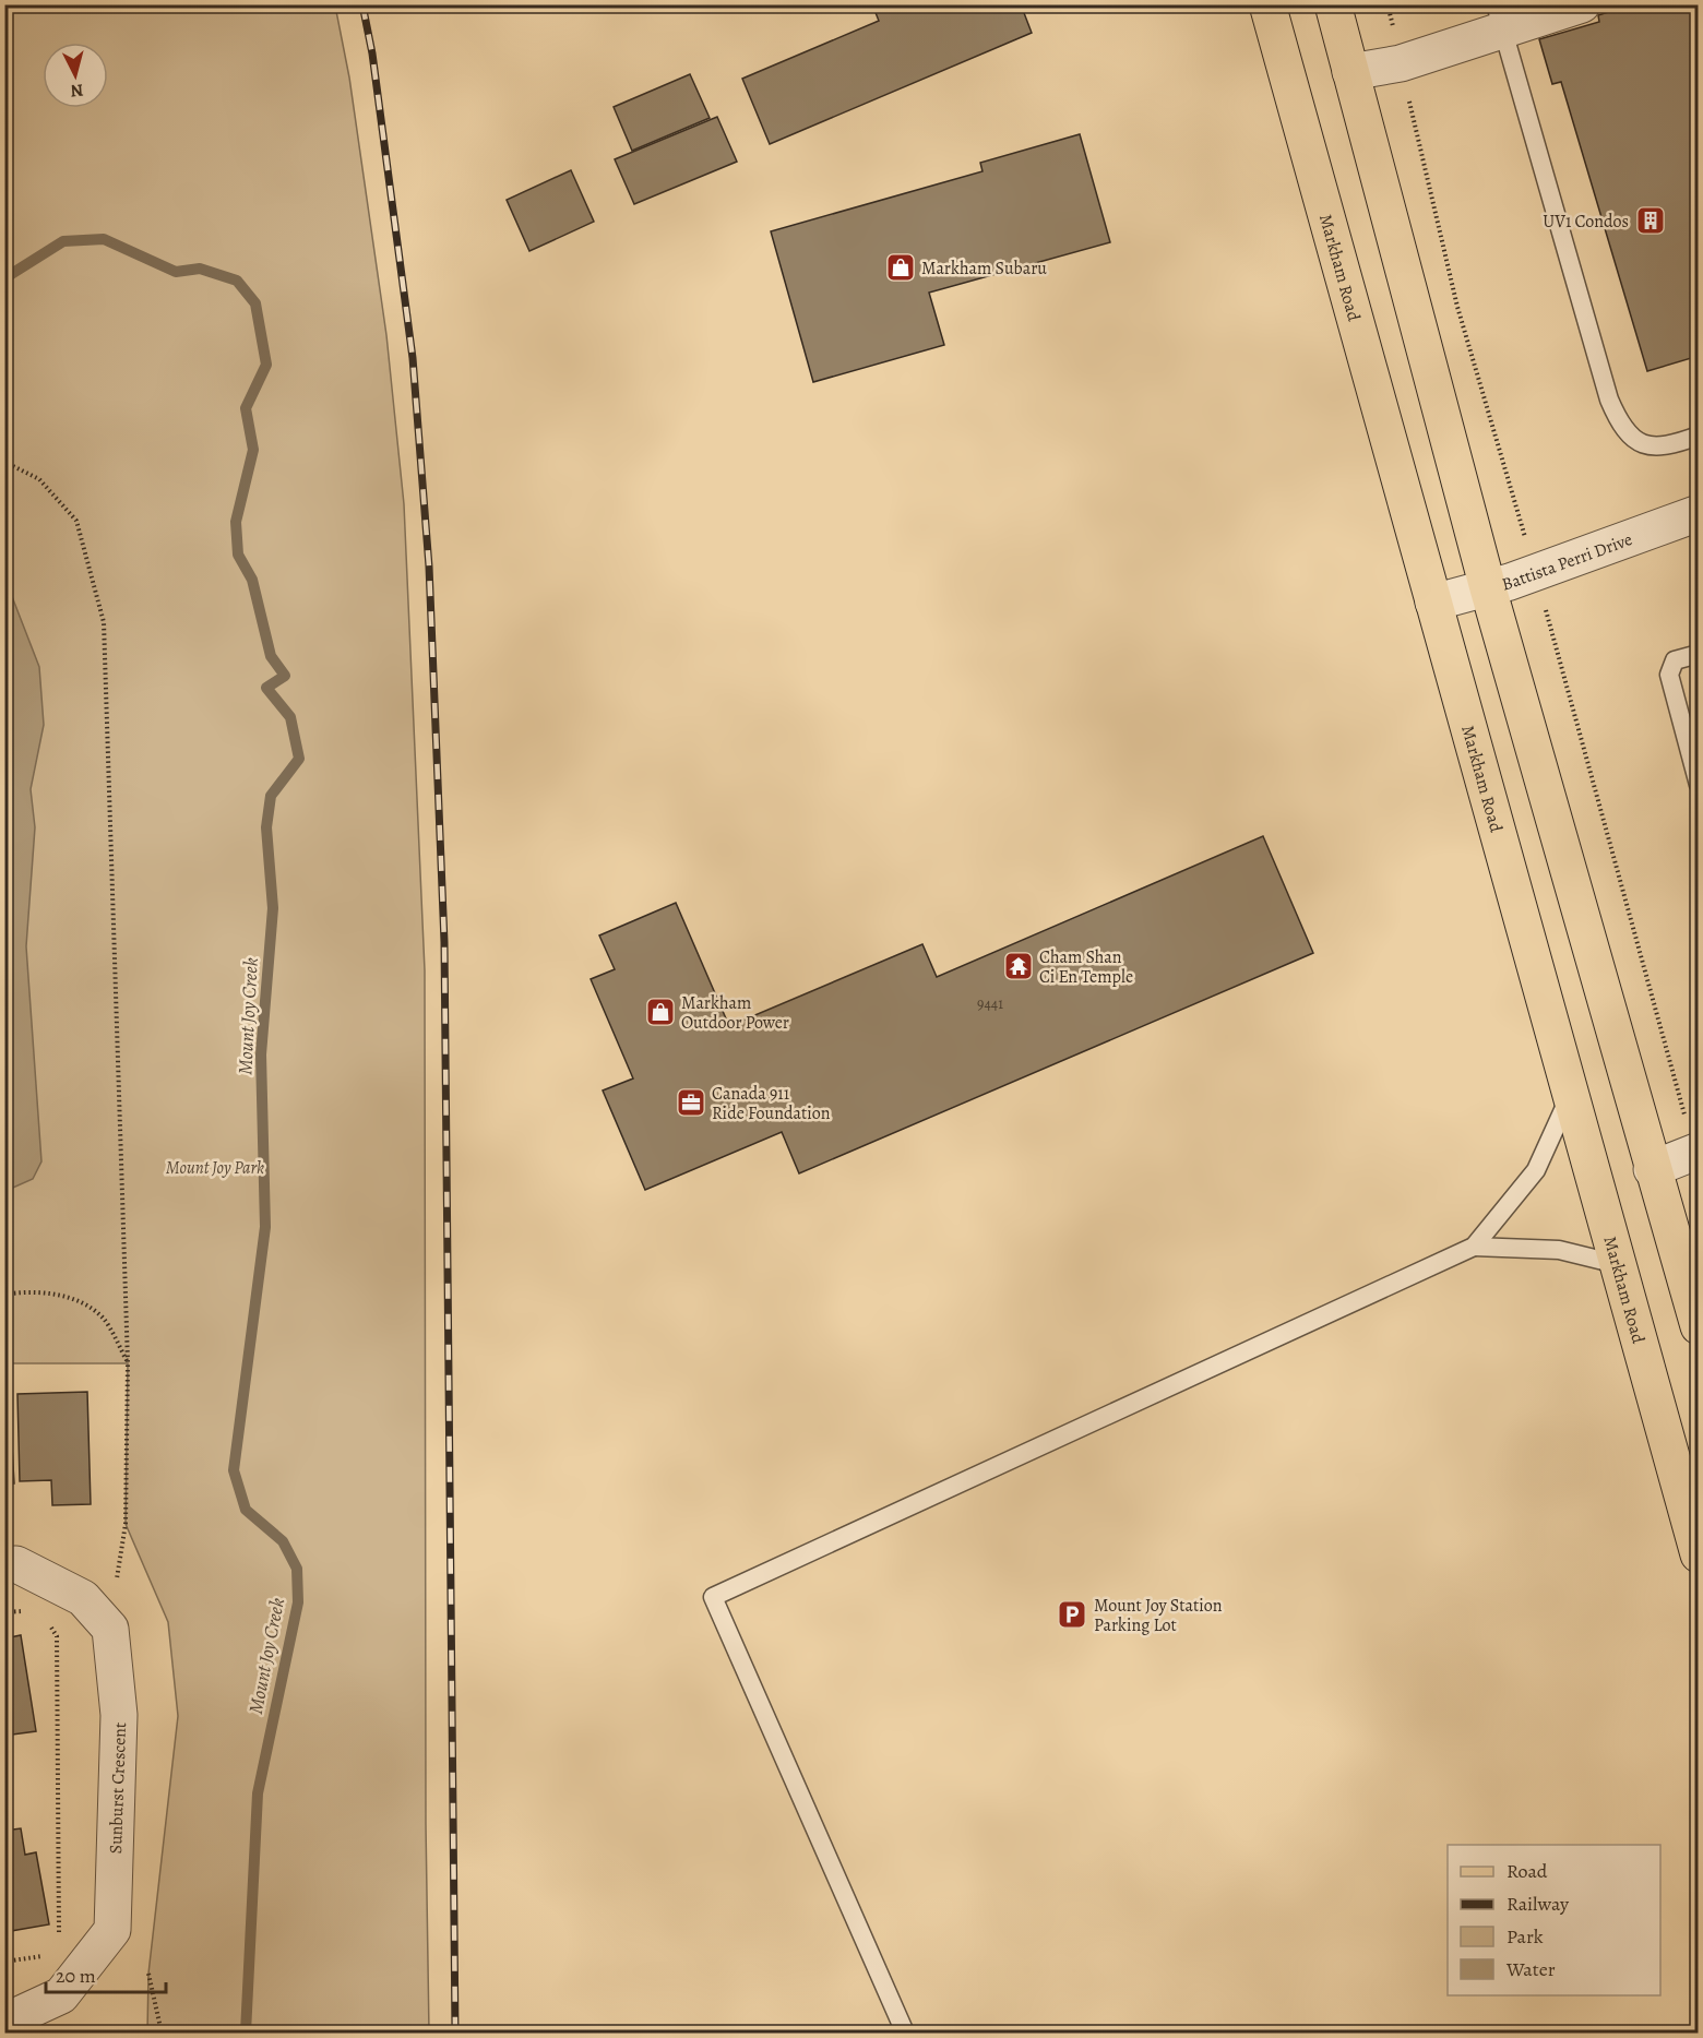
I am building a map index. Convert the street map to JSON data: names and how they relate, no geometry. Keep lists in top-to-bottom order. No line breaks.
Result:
{"streets":{"main road":["Markham Road"],"street":["Battista Perri Drive","Sunburst Crescent"]},"crossings":[["Markham Road","Battista Perri Drive"]],"water":["Mount Joy Creek"],"parks":["Mount Joy Park"],"places":{"building":["UV1 Condos"],"shop":["Markham Subaru","Markham Outdoor Power"],"temple":["Cham Shan Ci En Temple"],"office":["Canada 911 Ride Foundation"],"parking":["Mount Joy Station Parking Lot"]},"house_numbers":["9441"],"legend":["Road","Railway","Park","Water"],"scale_bar":"20 m","north":"bottom"}
